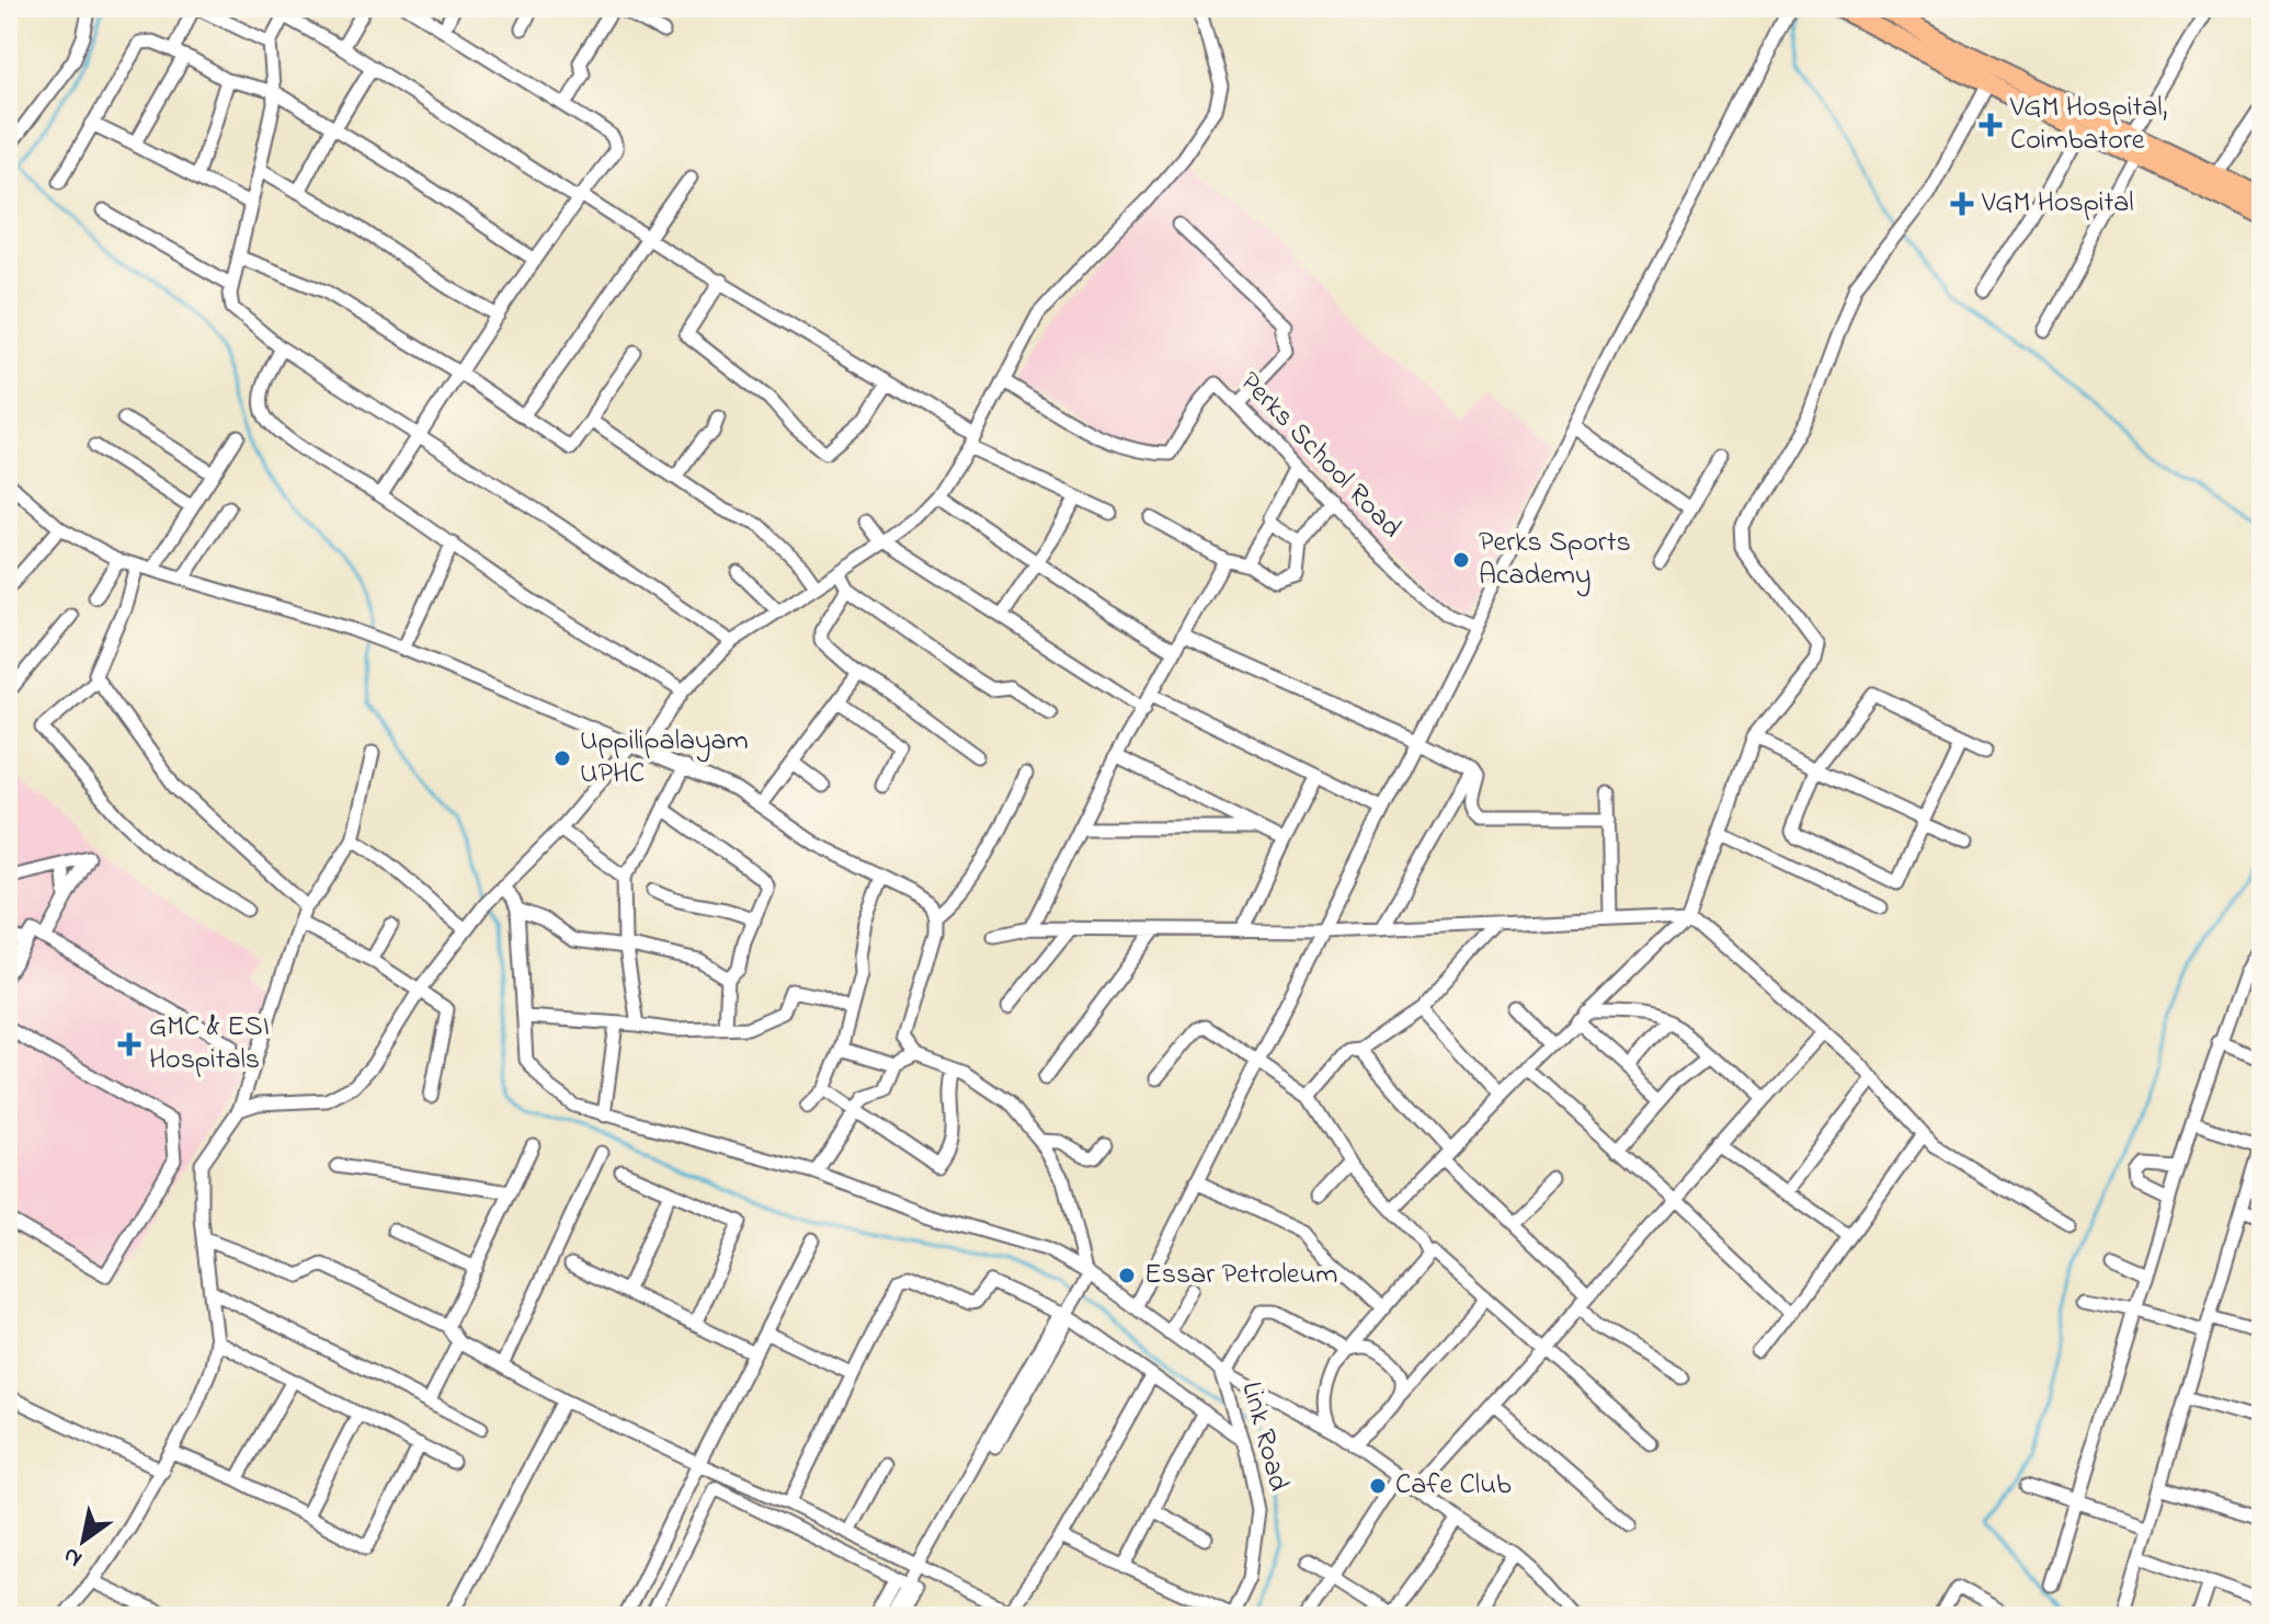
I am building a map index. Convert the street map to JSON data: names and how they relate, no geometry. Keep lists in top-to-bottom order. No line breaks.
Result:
{"streets":{"street":["Perks School Road","Link Road"]},"places":{"health":["VGM Hospital, Coimbatore","VGM Hospital","GMC & ESI Hospitals"],"other":["Perks Sports Academy","Uppilipalayam UPHC","Essar Petroleum","Cafe Club"]},"north":"bottom left"}
